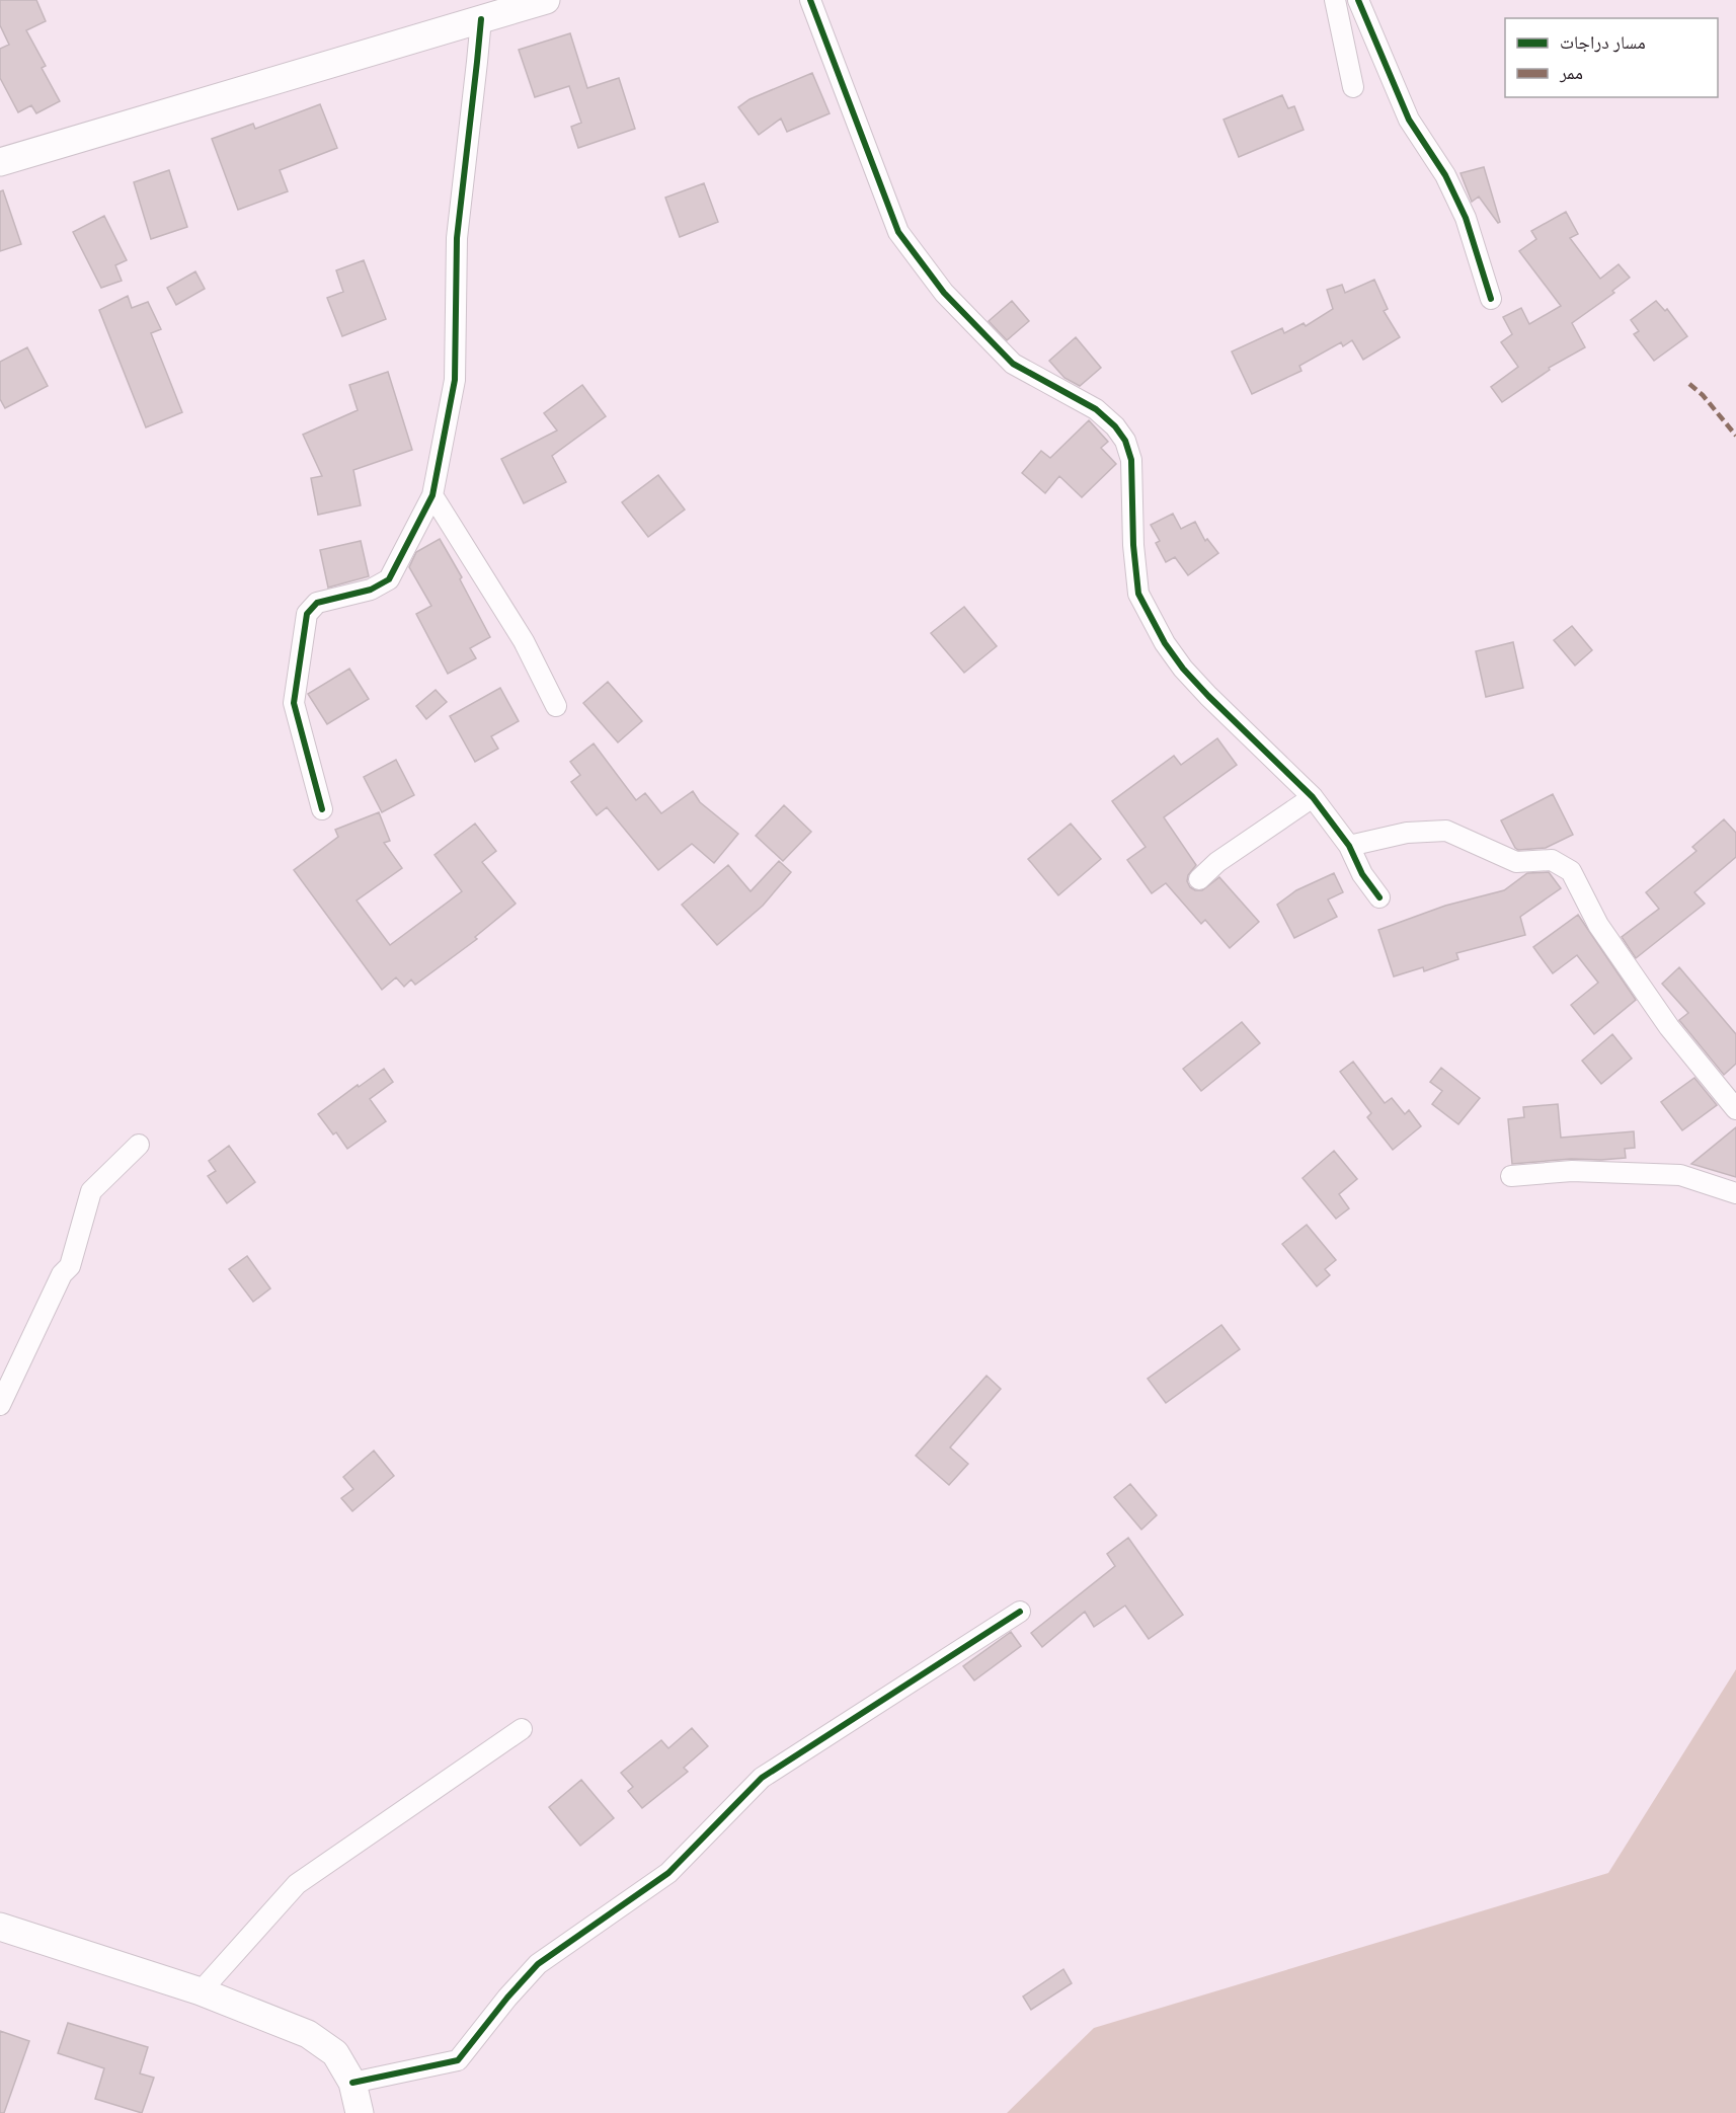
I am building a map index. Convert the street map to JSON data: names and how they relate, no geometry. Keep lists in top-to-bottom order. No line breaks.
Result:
{"legend":["مسار دراجات","ممر"]}
